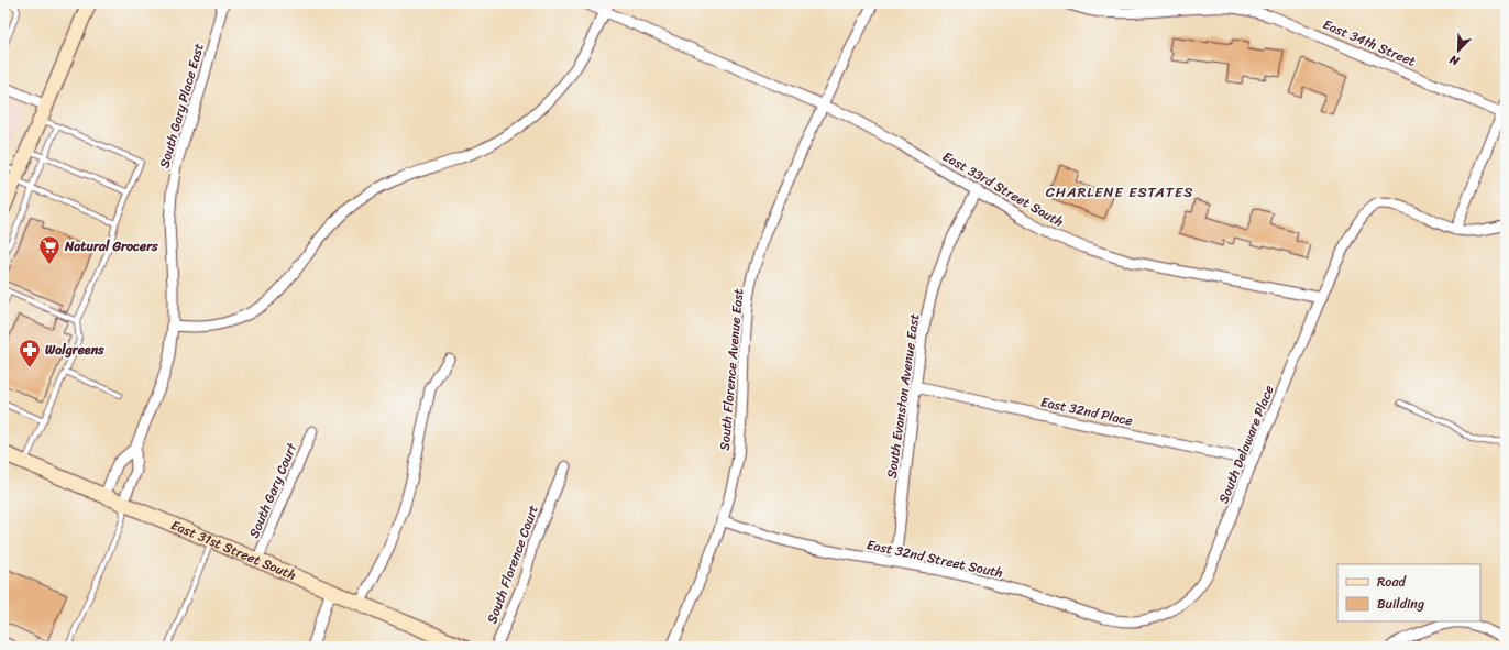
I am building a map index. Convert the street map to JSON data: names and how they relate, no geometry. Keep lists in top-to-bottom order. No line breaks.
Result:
{"streets":{"main road":["East 31st Street South"],"street":["East 34th Street","South Gary Place East","East 33rd Street South","South Florence Avenue East","South Evanston Avenue East","East 32nd Place","South Delaware Place","South Gary Court","East 32nd Street South","South Florence Court"]},"crossings":[["South Gary Place East","East 31st Street South"],["East 33rd Street South","South Florence Avenue East"],["East 33rd Street South","South Evanston Avenue East"],["East 33rd Street South","South Delaware Place"],["South Florence Avenue East","East 32nd Street South"],["South Evanston Avenue East","East 32nd Place"],["South Evanston Avenue East","East 32nd Street South"],["East 32nd Place","South Delaware Place"],["South Delaware Place","East 32nd Street South"],["South Gary Court","East 31st Street South"]],"districts":["CHARLENE ESTATES"],"places":{"supermarket":["Natural Grocers"],"pharmacy":["Walgreens"]},"legend":["Road","Building"],"north":"bottom left"}
